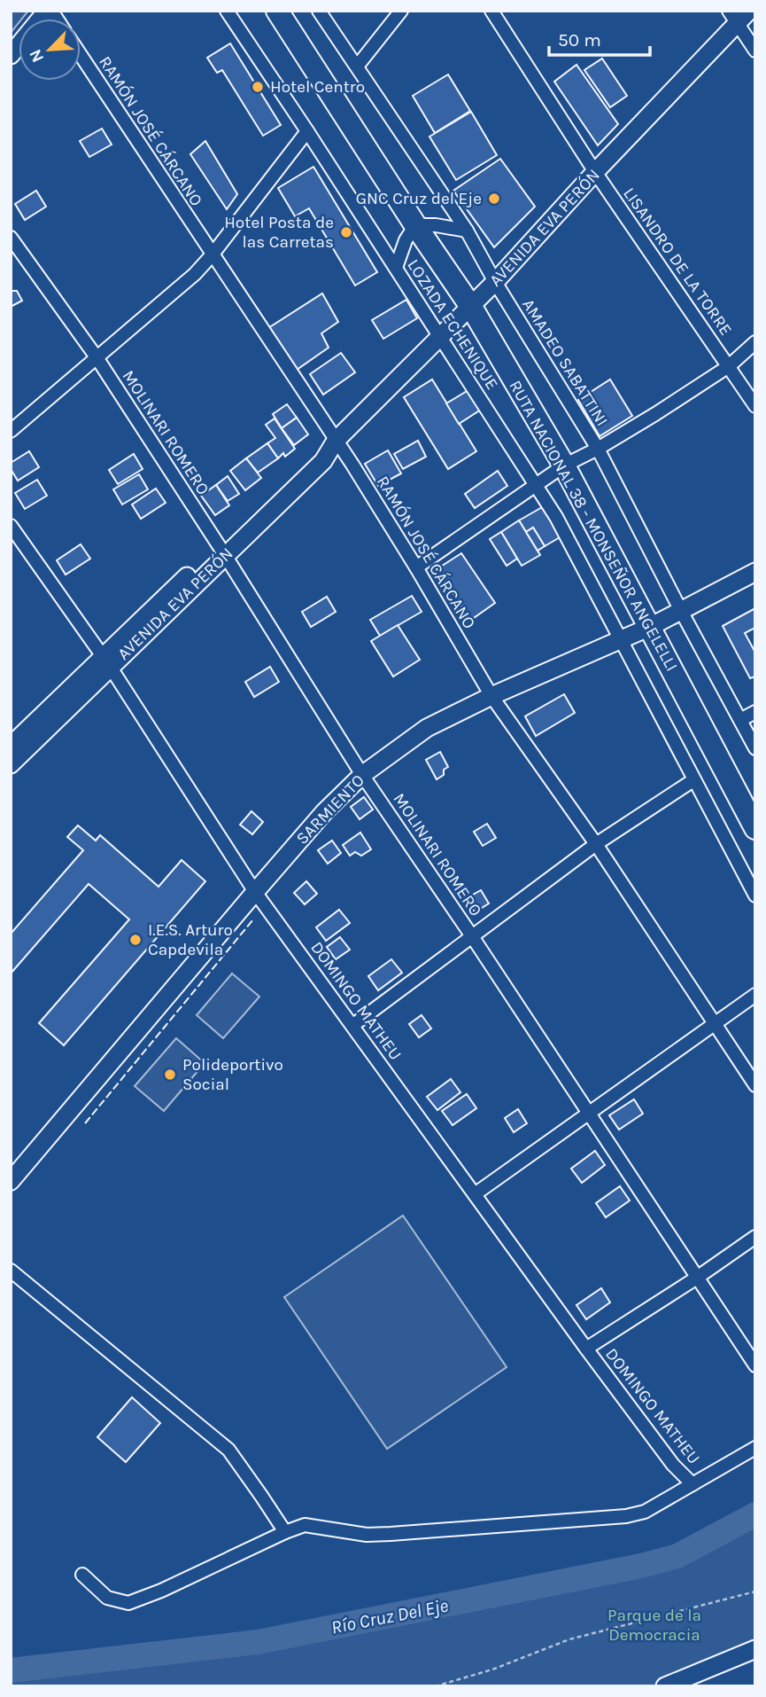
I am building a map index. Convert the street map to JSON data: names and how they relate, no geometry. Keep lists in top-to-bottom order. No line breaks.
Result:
{"streets":{"highway":["RUTA NACIONAL 38 - MONSEÑOR ANGELELLI"],"main road":["AVENIDA EVA PERÓN","SARMIENTO"],"street":["RAMÓN JOSÉ CÁRCANO","LISANDRO DE LA TORRE","LOZADA ECHENIQUE","AMADEO SABATTINI","MOLINARI ROMERO","DOMINGO MATHEU"]},"crossings":[["RAMÓN JOSÉ CÁRCANO","AVENIDA EVA PERÓN"],["RAMÓN JOSÉ CÁRCANO","SARMIENTO"],["AVENIDA EVA PERÓN","LISANDRO DE LA TORRE"],["AVENIDA EVA PERÓN","LOZADA ECHENIQUE"],["AVENIDA EVA PERÓN","AMADEO SABATTINI"],["AVENIDA EVA PERÓN","MOLINARI ROMERO"],["AVENIDA EVA PERÓN","RUTA NACIONAL 38 - MONSEÑOR ANGELELLI"],["AVENIDA EVA PERÓN","DOMINGO MATHEU"],["LOZADA ECHENIQUE","SARMIENTO"],["AMADEO SABATTINI","SARMIENTO"],["MOLINARI ROMERO","SARMIENTO"],["RUTA NACIONAL 38 - MONSEÑOR ANGELELLI","SARMIENTO"],["SARMIENTO","DOMINGO MATHEU"]],"water":["Río Cruz Del Eje"],"parks":["Parque de la Democracia"],"places":["Hotel Centro","GNC Cruz del Eje","Hotel Posta de las Carretas","I.E.S. Arturo Capdevila","Polideportivo Social"],"scale_bar":"50 m","north":"bottom left"}
